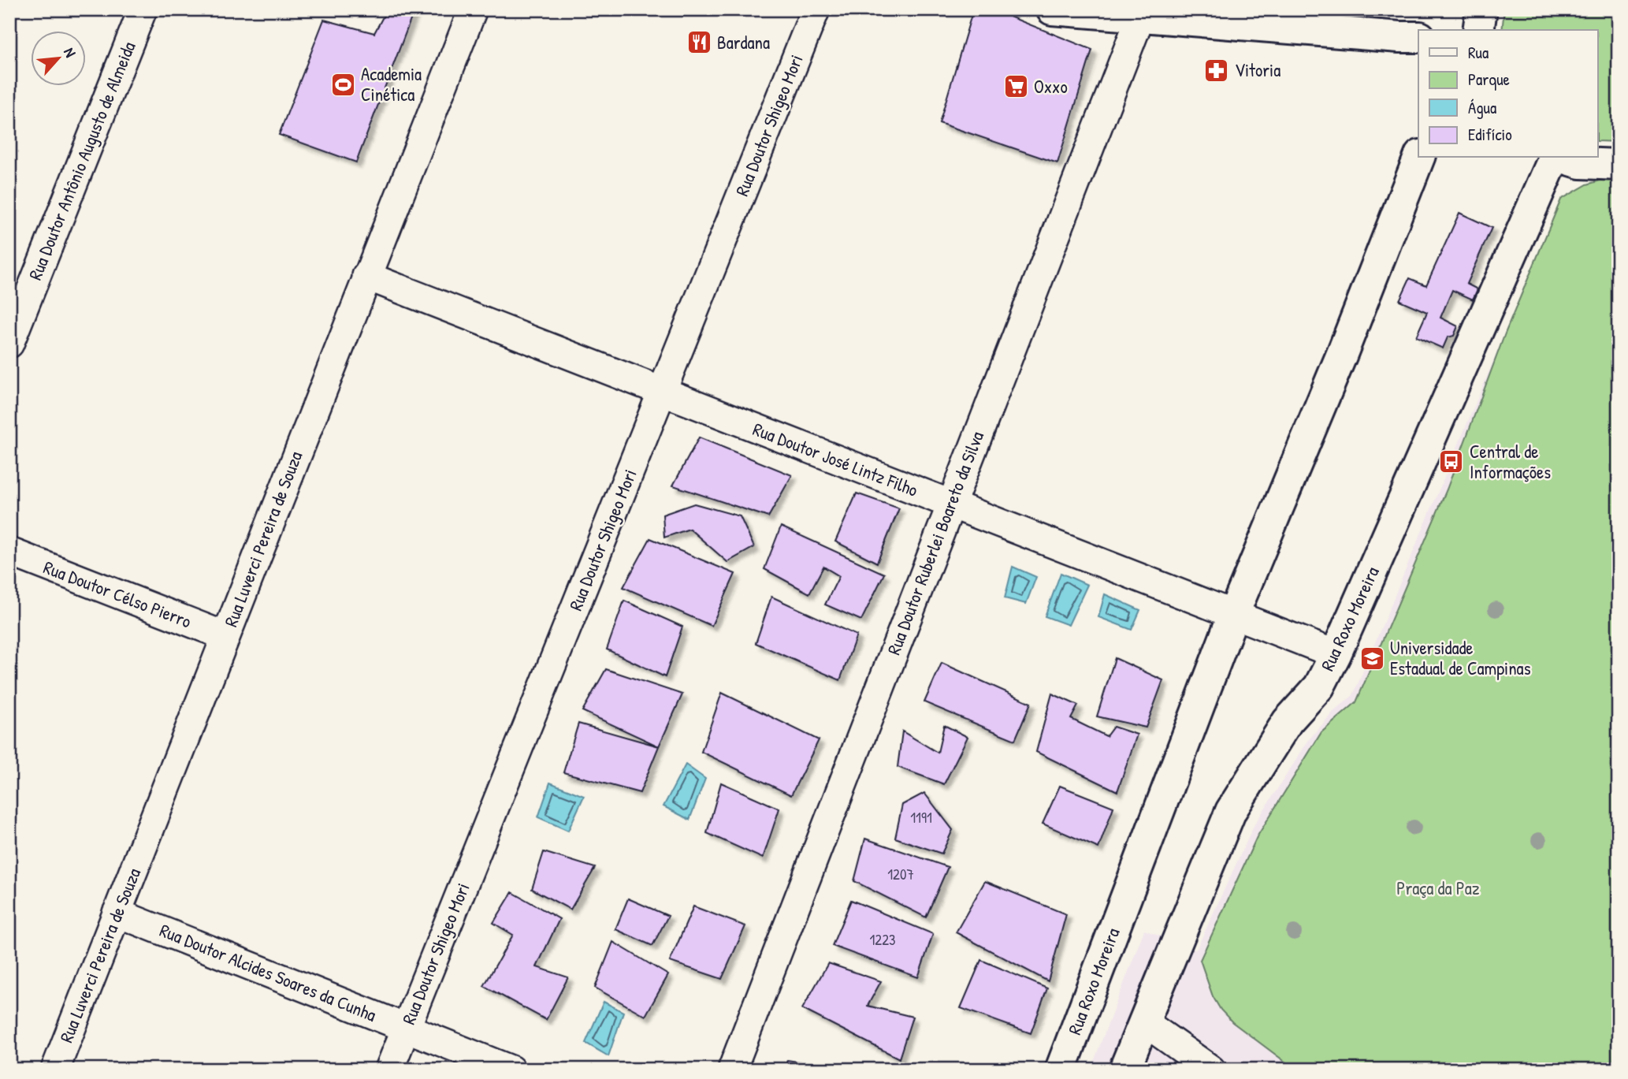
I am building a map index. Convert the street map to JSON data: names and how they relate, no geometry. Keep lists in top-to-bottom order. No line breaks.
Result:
{"streets":{"main road":["Rua Roxo Moreira"],"street":["Rua Doutor Shigeo Mori","Rua Doutor Antônio Augusto de Almeida","Rua Doutor José Lintz Filho","Rua Luverci Pereira de Souza","Rua Doutor Ruberlei Boareto da Silva","Rua Doutor Célso Pierro","Rua Doutor Alcides Soares da Cunha"]},"crossings":[["Rua Doutor Shigeo Mori","Rua Doutor José Lintz Filho"],["Rua Doutor Shigeo Mori","Rua Doutor Alcides Soares da Cunha"],["Rua Doutor José Lintz Filho","Rua Luverci Pereira de Souza"],["Rua Doutor José Lintz Filho","Rua Doutor Ruberlei Boareto da Silva"],["Rua Doutor José Lintz Filho","Rua Roxo Moreira"],["Rua Luverci Pereira de Souza","Rua Doutor Célso Pierro"],["Rua Luverci Pereira de Souza","Rua Doutor Alcides Soares da Cunha"]],"parks":["Praça da Paz"],"places":{"restaurant":["Bardana"],"pharmacy":["Vitoria"],"sports":["Academia Cinética"],"supermarket":["Oxxo"],"bus stop":["Central de Informações"],"school or university":["Universidade Estadual de Campinas"]},"house_numbers":["1191","1207","1223"],"legend":["Rua","Parque","Água","Edifício"],"north":"top right"}
